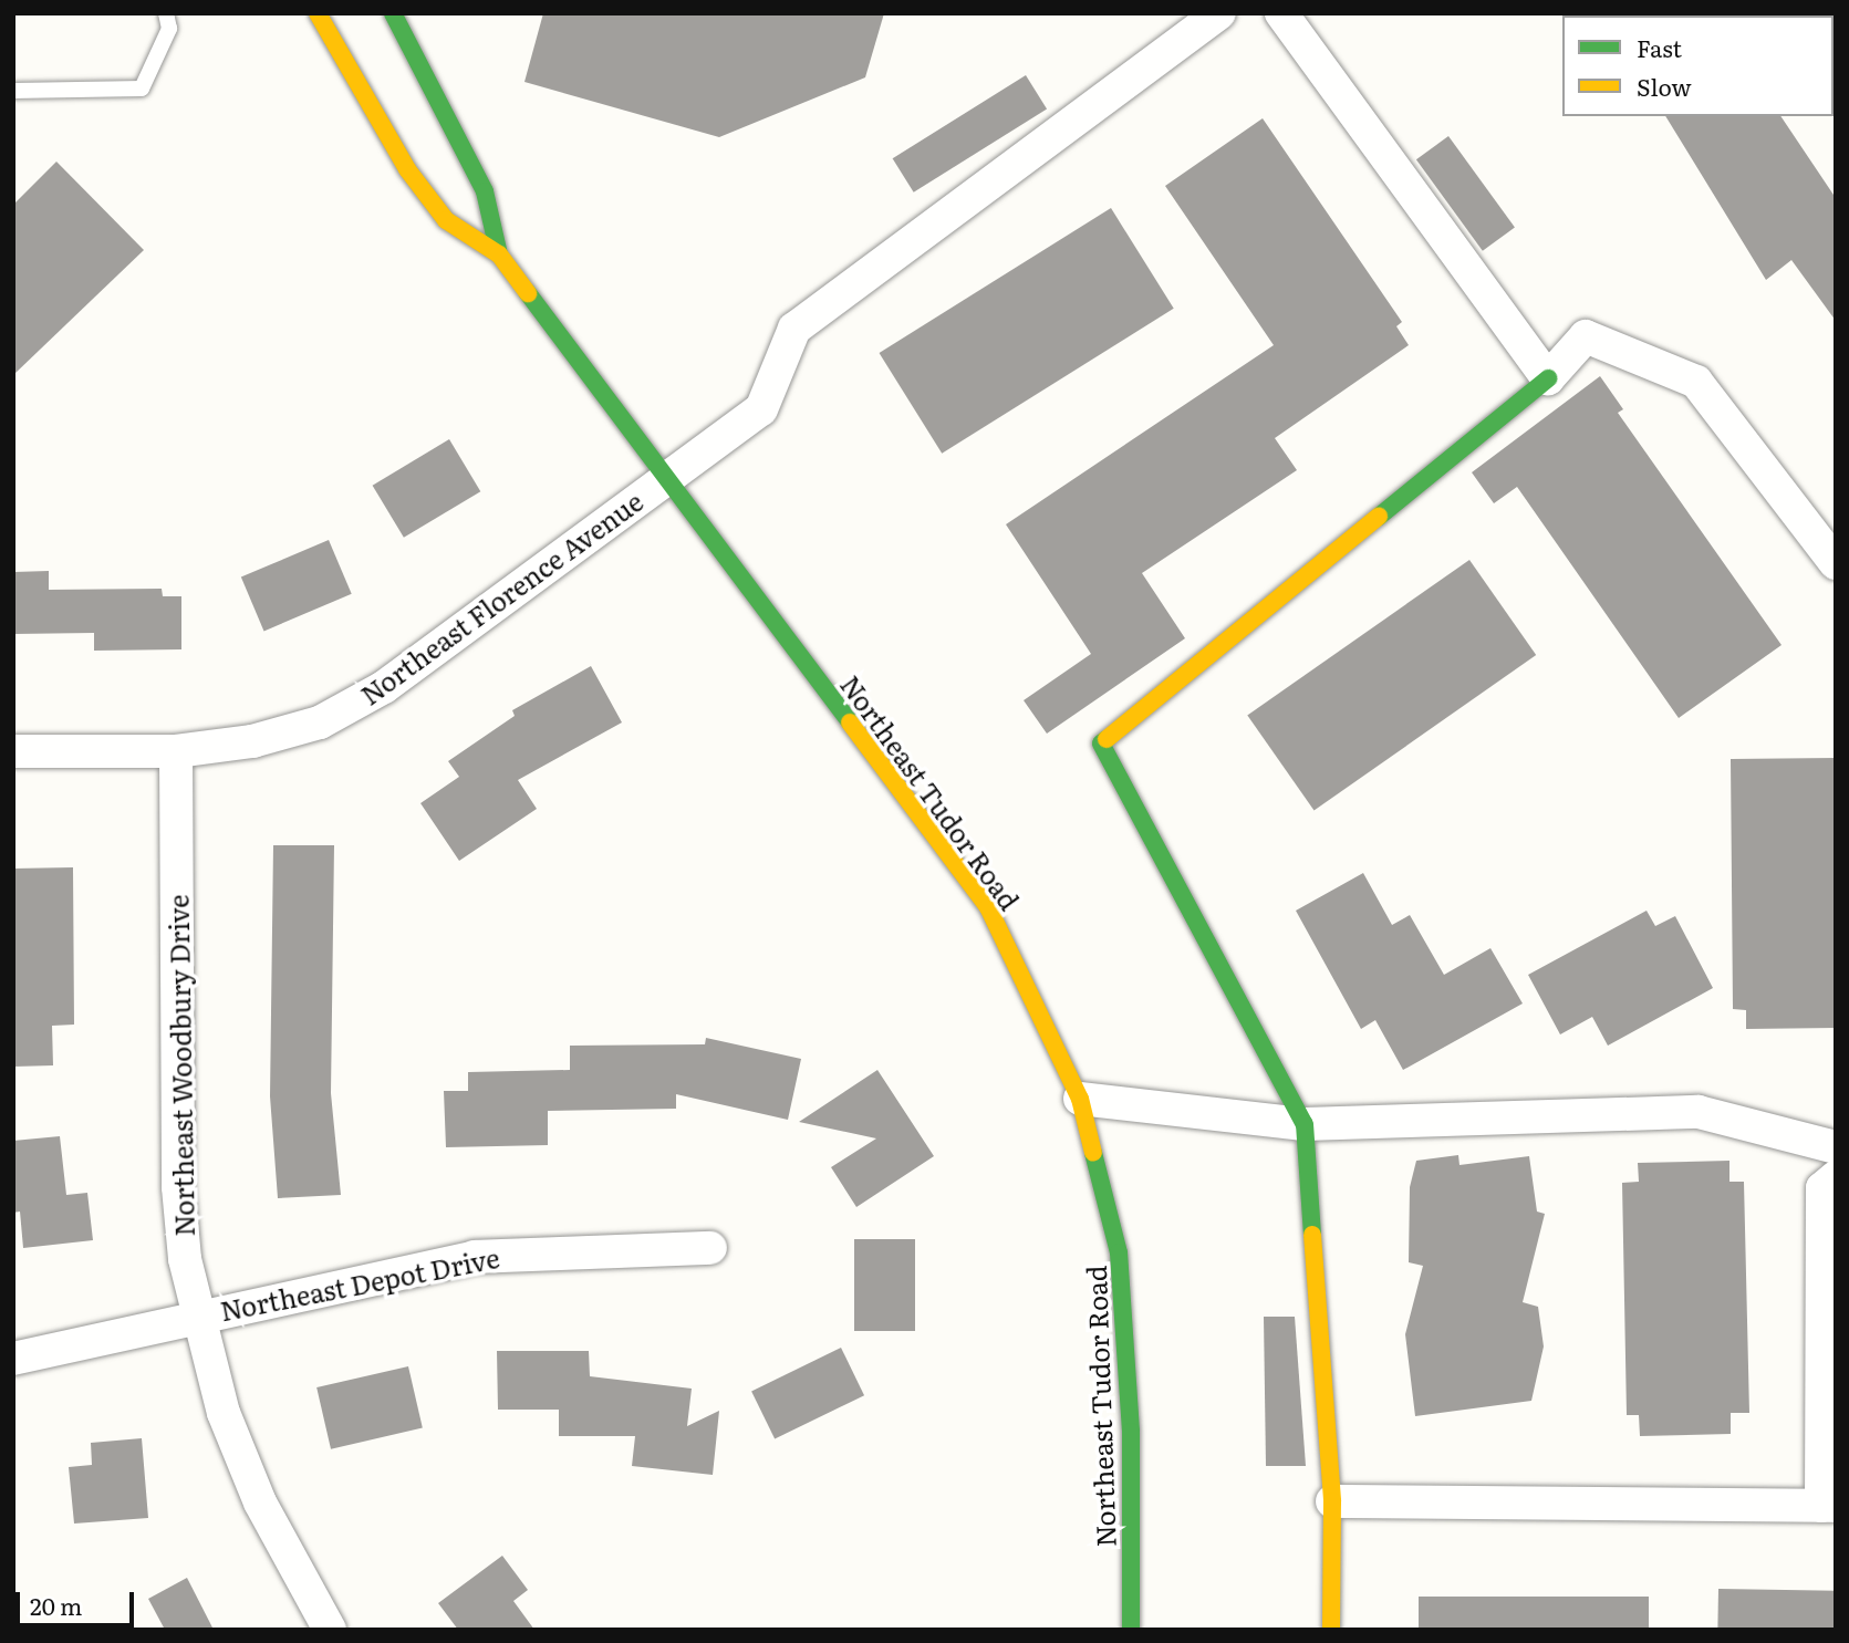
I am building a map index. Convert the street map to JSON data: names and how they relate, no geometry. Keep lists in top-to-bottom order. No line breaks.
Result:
{"streets":{"street":["Northeast Florence Avenue","Northeast Tudor Road","Northeast Woodbury Drive","Northeast Depot Drive"]},"crossings":[["Northeast Florence Avenue","Northeast Tudor Road"],["Northeast Florence Avenue","Northeast Woodbury Drive"],["Northeast Woodbury Drive","Northeast Depot Drive"]],"legend":["Fast","Slow"],"scale_bar":"20 m"}
